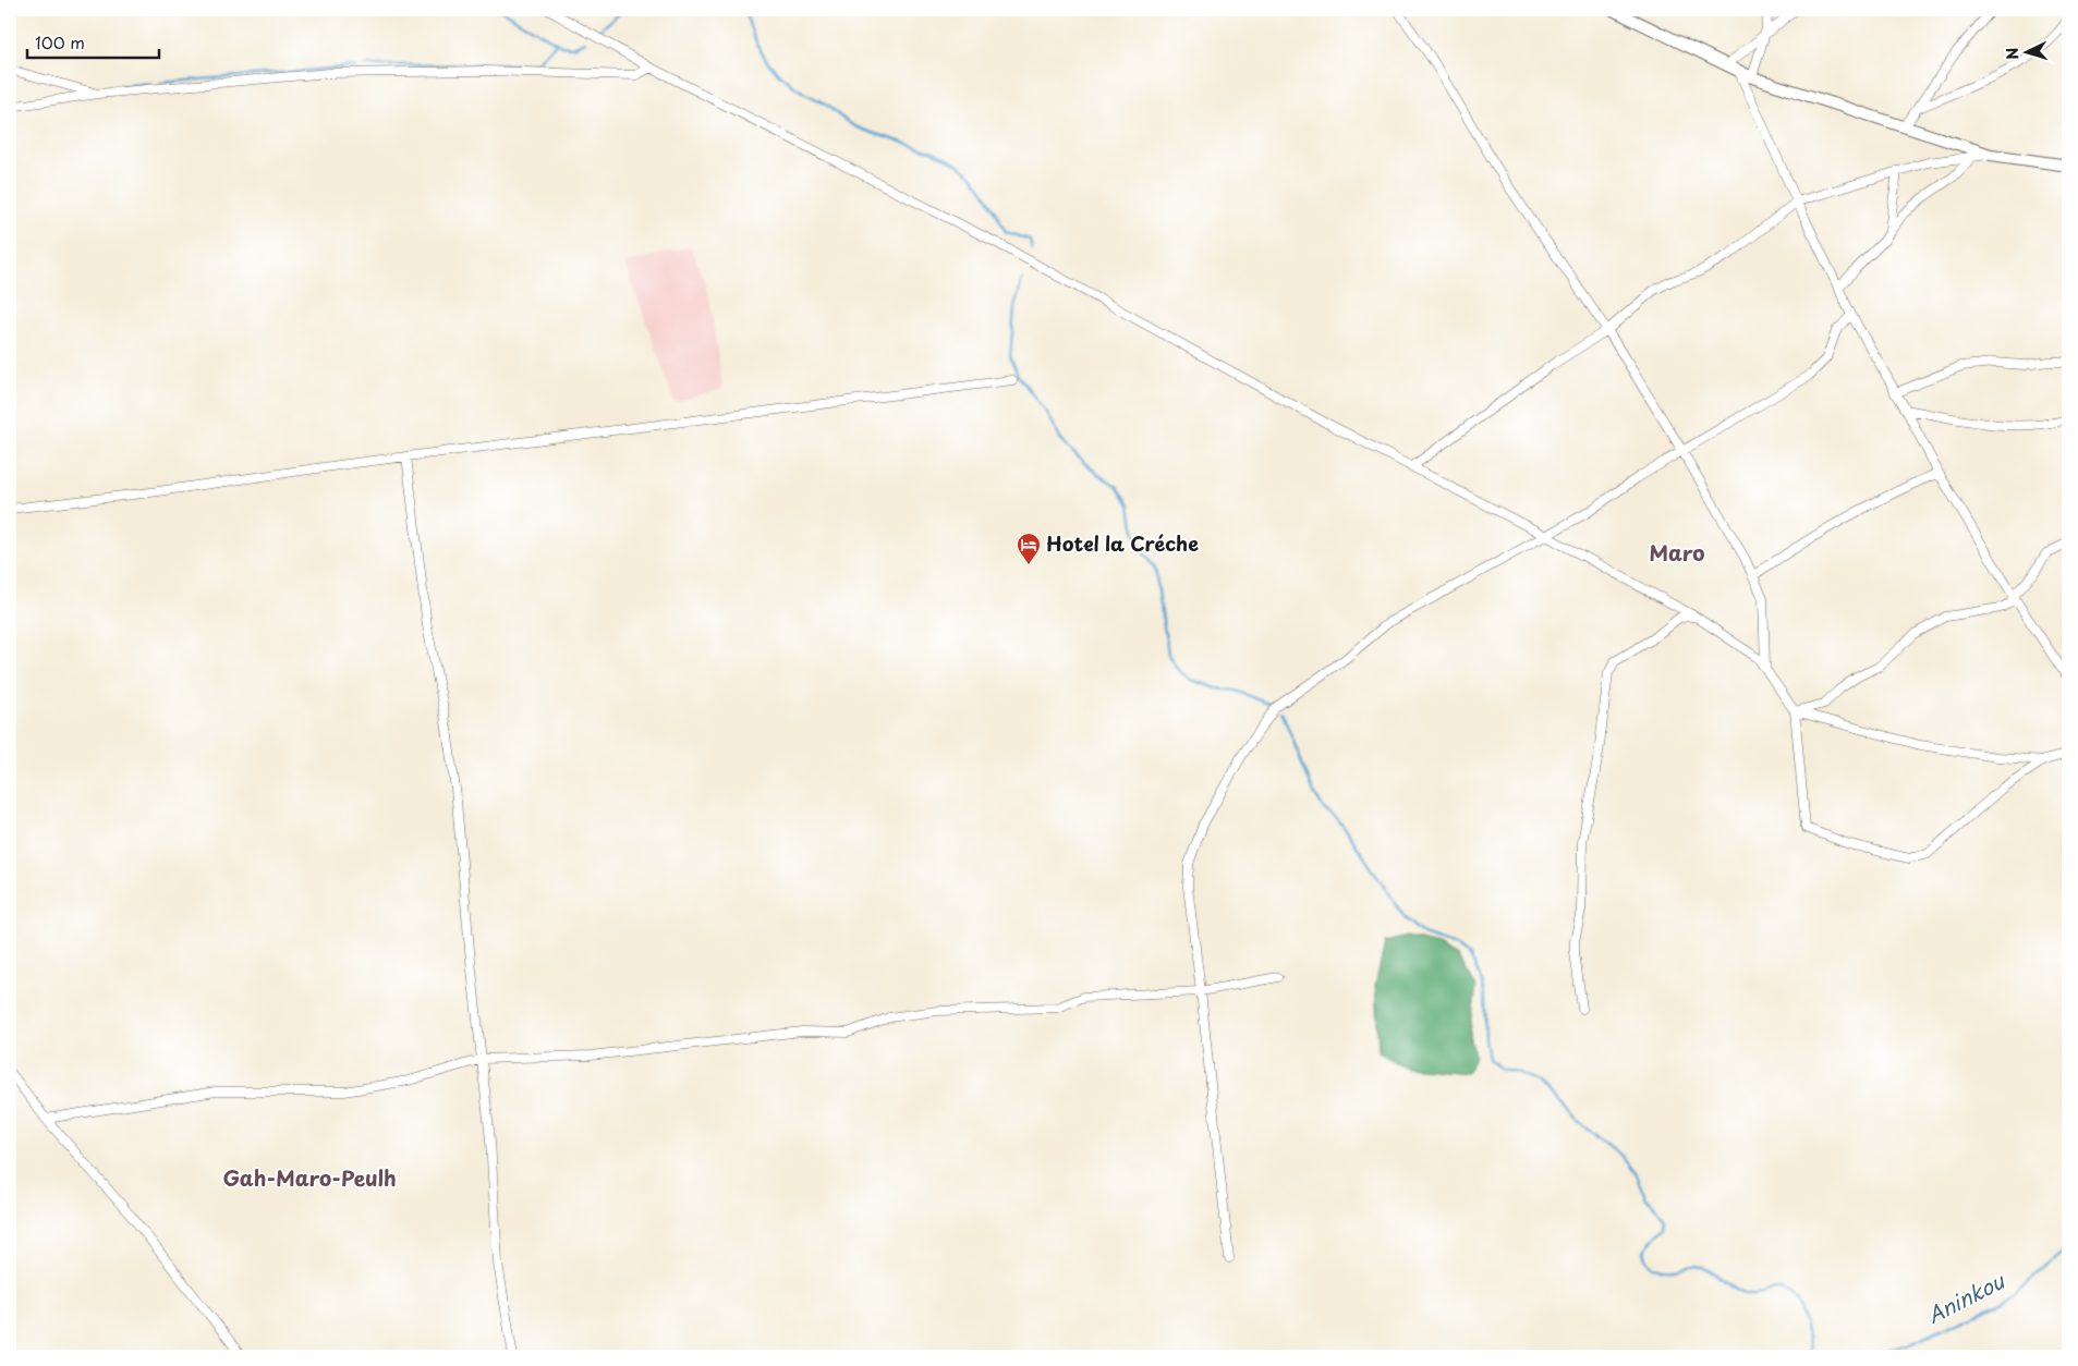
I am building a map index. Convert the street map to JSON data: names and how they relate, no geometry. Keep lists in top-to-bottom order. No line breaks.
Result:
{"districts":["Maro","Gah-Maro-Peulh"],"water":["Aninkou"],"places":{"hotel":["Hotel la Créche"]},"scale_bar":"100 m","north":"left"}
